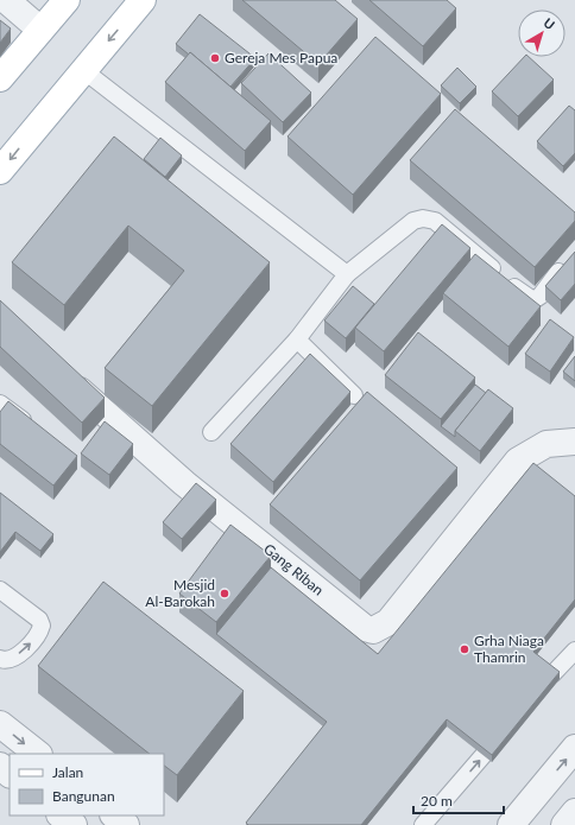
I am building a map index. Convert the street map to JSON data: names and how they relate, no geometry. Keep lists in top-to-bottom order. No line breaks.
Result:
{"streets":{"street":["Gang Riban"]},"places":["Gereja Mes Papua","Mesjid Al-Barokah","Grha Niaga Thamrin"],"legend":["Jalan","Bangunan"],"scale_bar":"20 m","north":"top right"}
